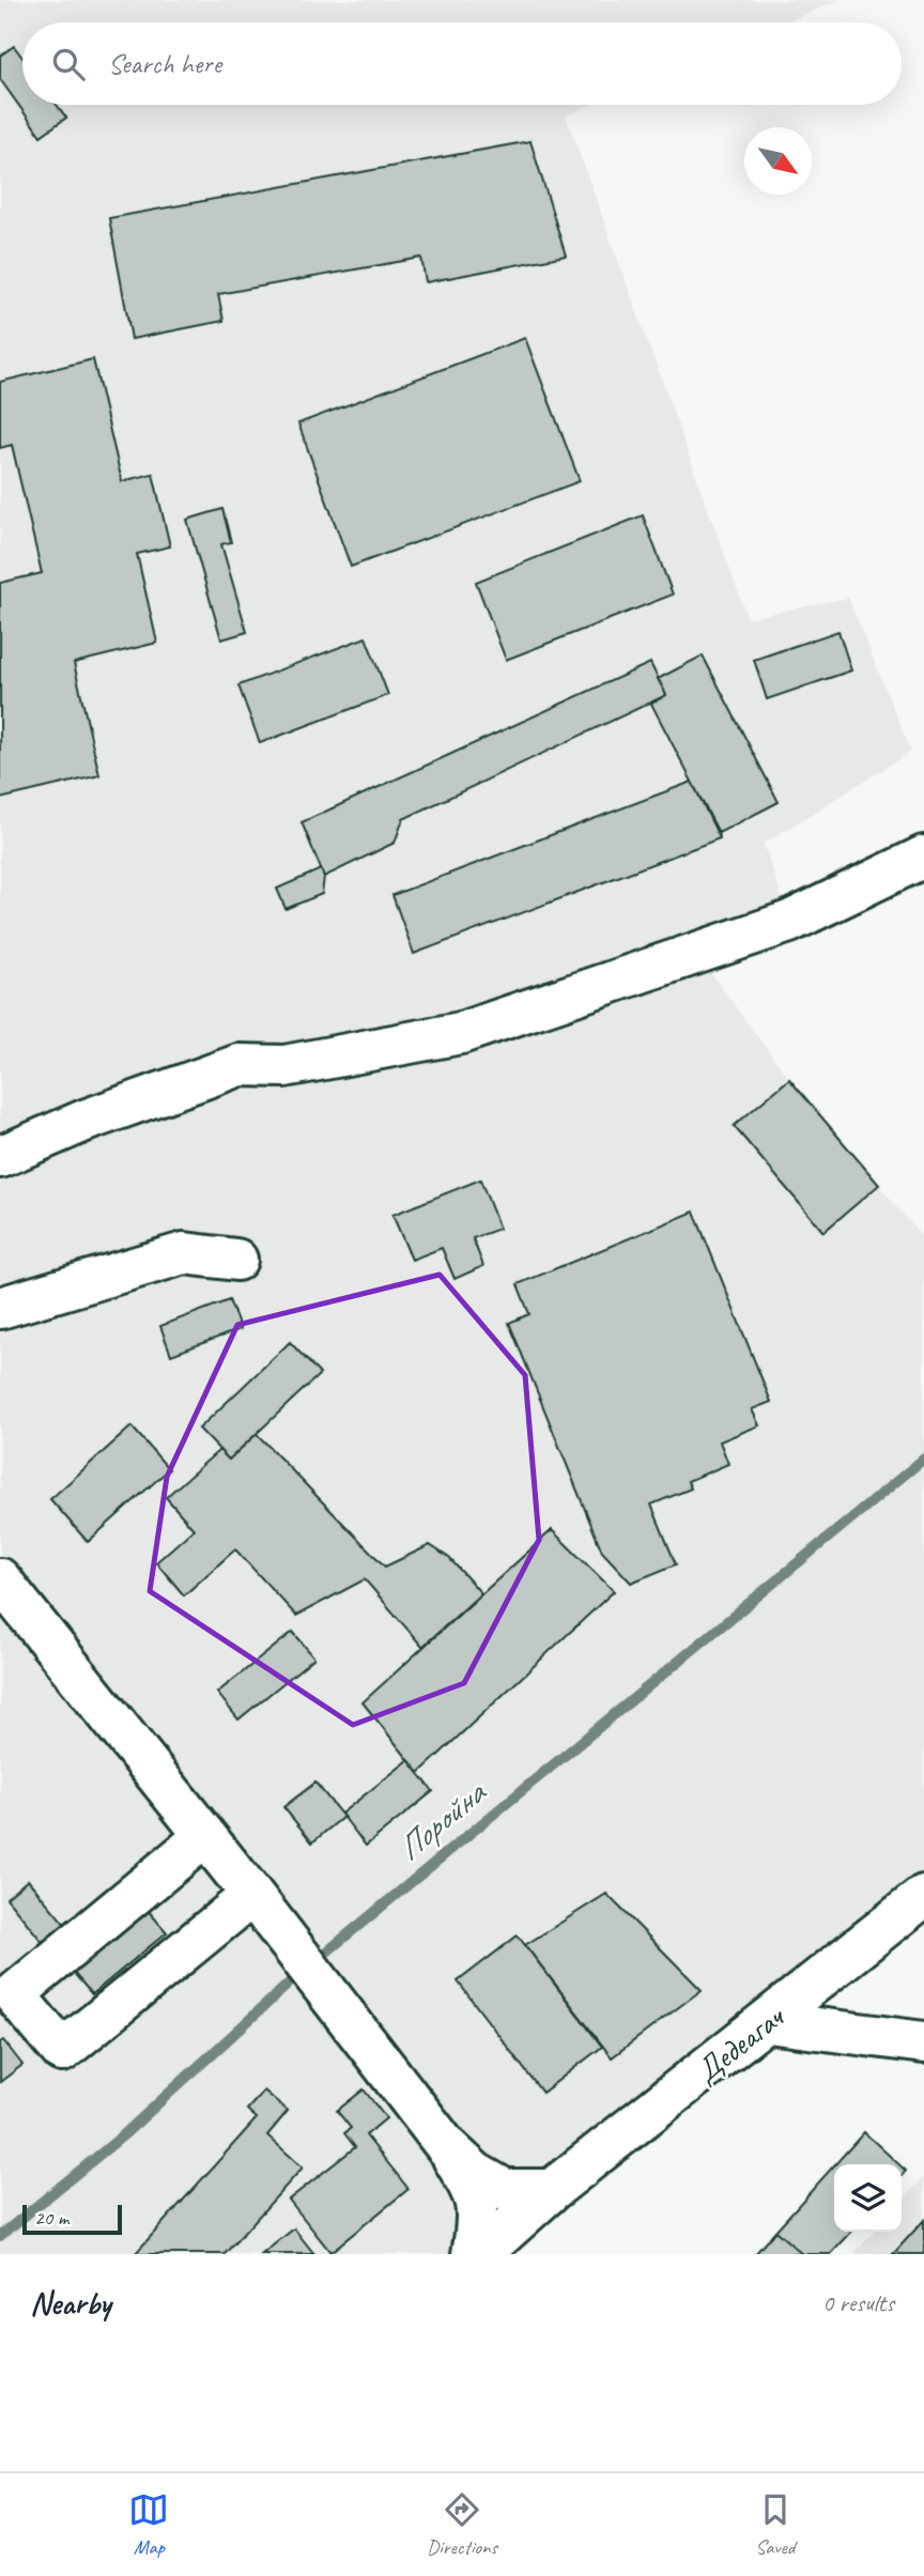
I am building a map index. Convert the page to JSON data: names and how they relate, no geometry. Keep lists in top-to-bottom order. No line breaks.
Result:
{"streets":{"street":["Дедеагач"]},"water":["Поройна"],"scale_bar":"20 m","north":"bottom right","page":{"search":"Search here","scale":"20 m","heading":["Nearby","0 results"],"nav":["Map","Directions","Saved"]}}
